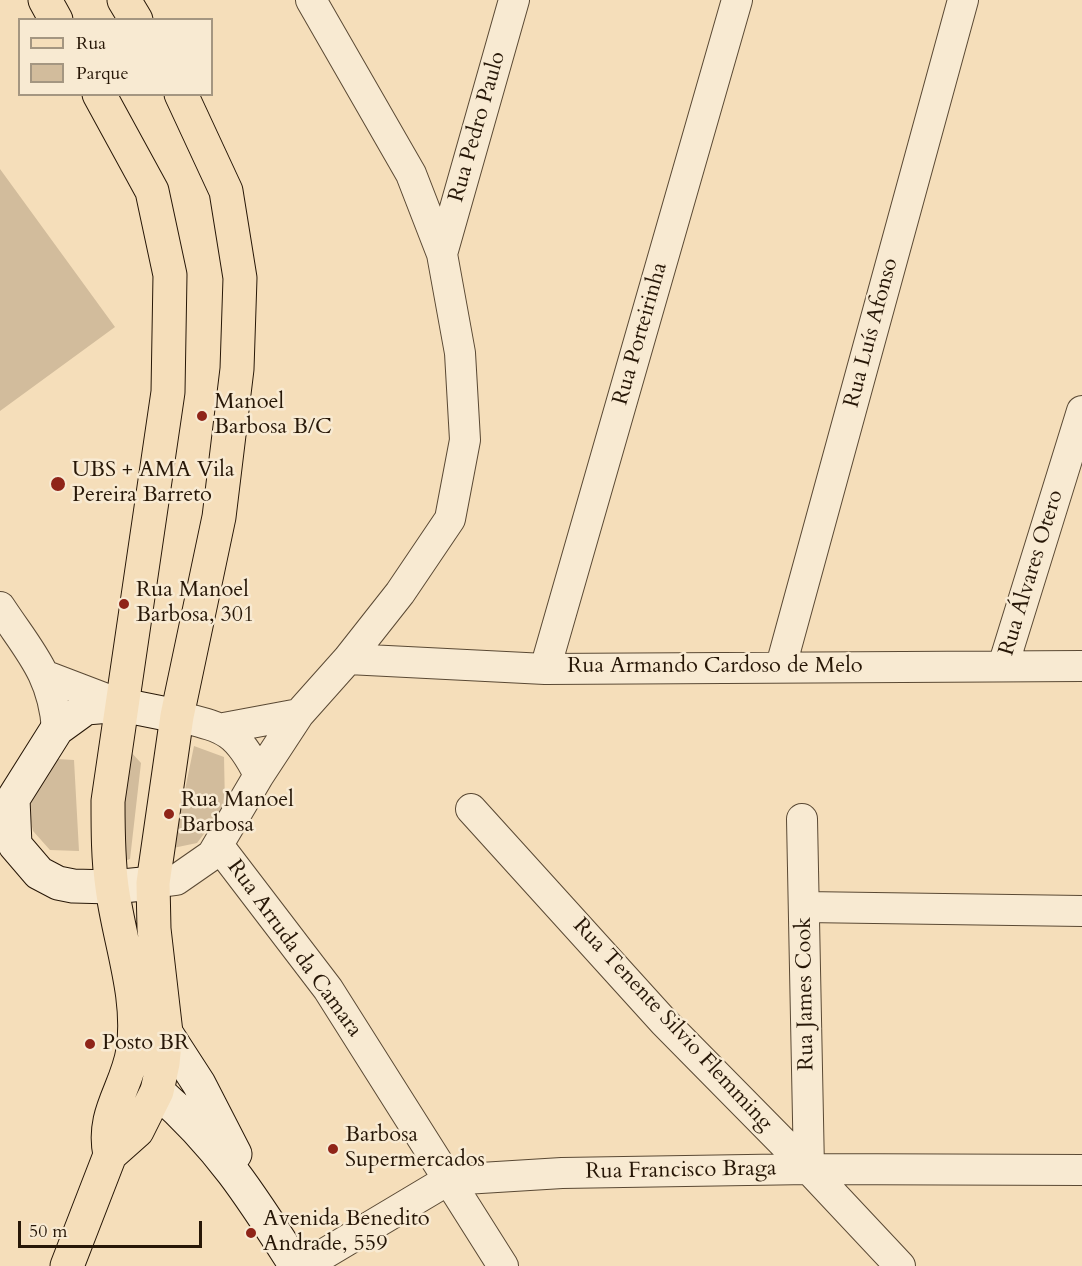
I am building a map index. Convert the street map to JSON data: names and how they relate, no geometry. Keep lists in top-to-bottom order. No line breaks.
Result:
{"streets":{"street":["Rua Pedro Paulo","Rua Luís Afonso","Rua Porteirinha","Rua Álvares Otero","Rua Armando Cardoso de Melo","Rua Arruda da Camara","Rua James Cook","Rua Tenente Silvio Flemming","Rua Francisco Braga"]},"crossings":[["Rua Luís Afonso","Rua Armando Cardoso de Melo"],["Rua Porteirinha","Rua Armando Cardoso de Melo"],["Rua Álvares Otero","Rua Armando Cardoso de Melo"],["Rua Arruda da Camara","Rua Francisco Braga"],["Rua James Cook","Rua Tenente Silvio Flemming"],["Rua James Cook","Rua Francisco Braga"],["Rua Tenente Silvio Flemming","Rua Francisco Braga"]],"places":["Manoel Barbosa B/C","UBS + AMA Vila Pereira Barreto","Rua Manoel Barbosa, 301","Rua Manoel Barbosa","Posto BR","Barbosa Supermercados","Avenida Benedito Andrade, 559"],"legend":["Rua","Parque"],"scale_bar":"50 m"}
